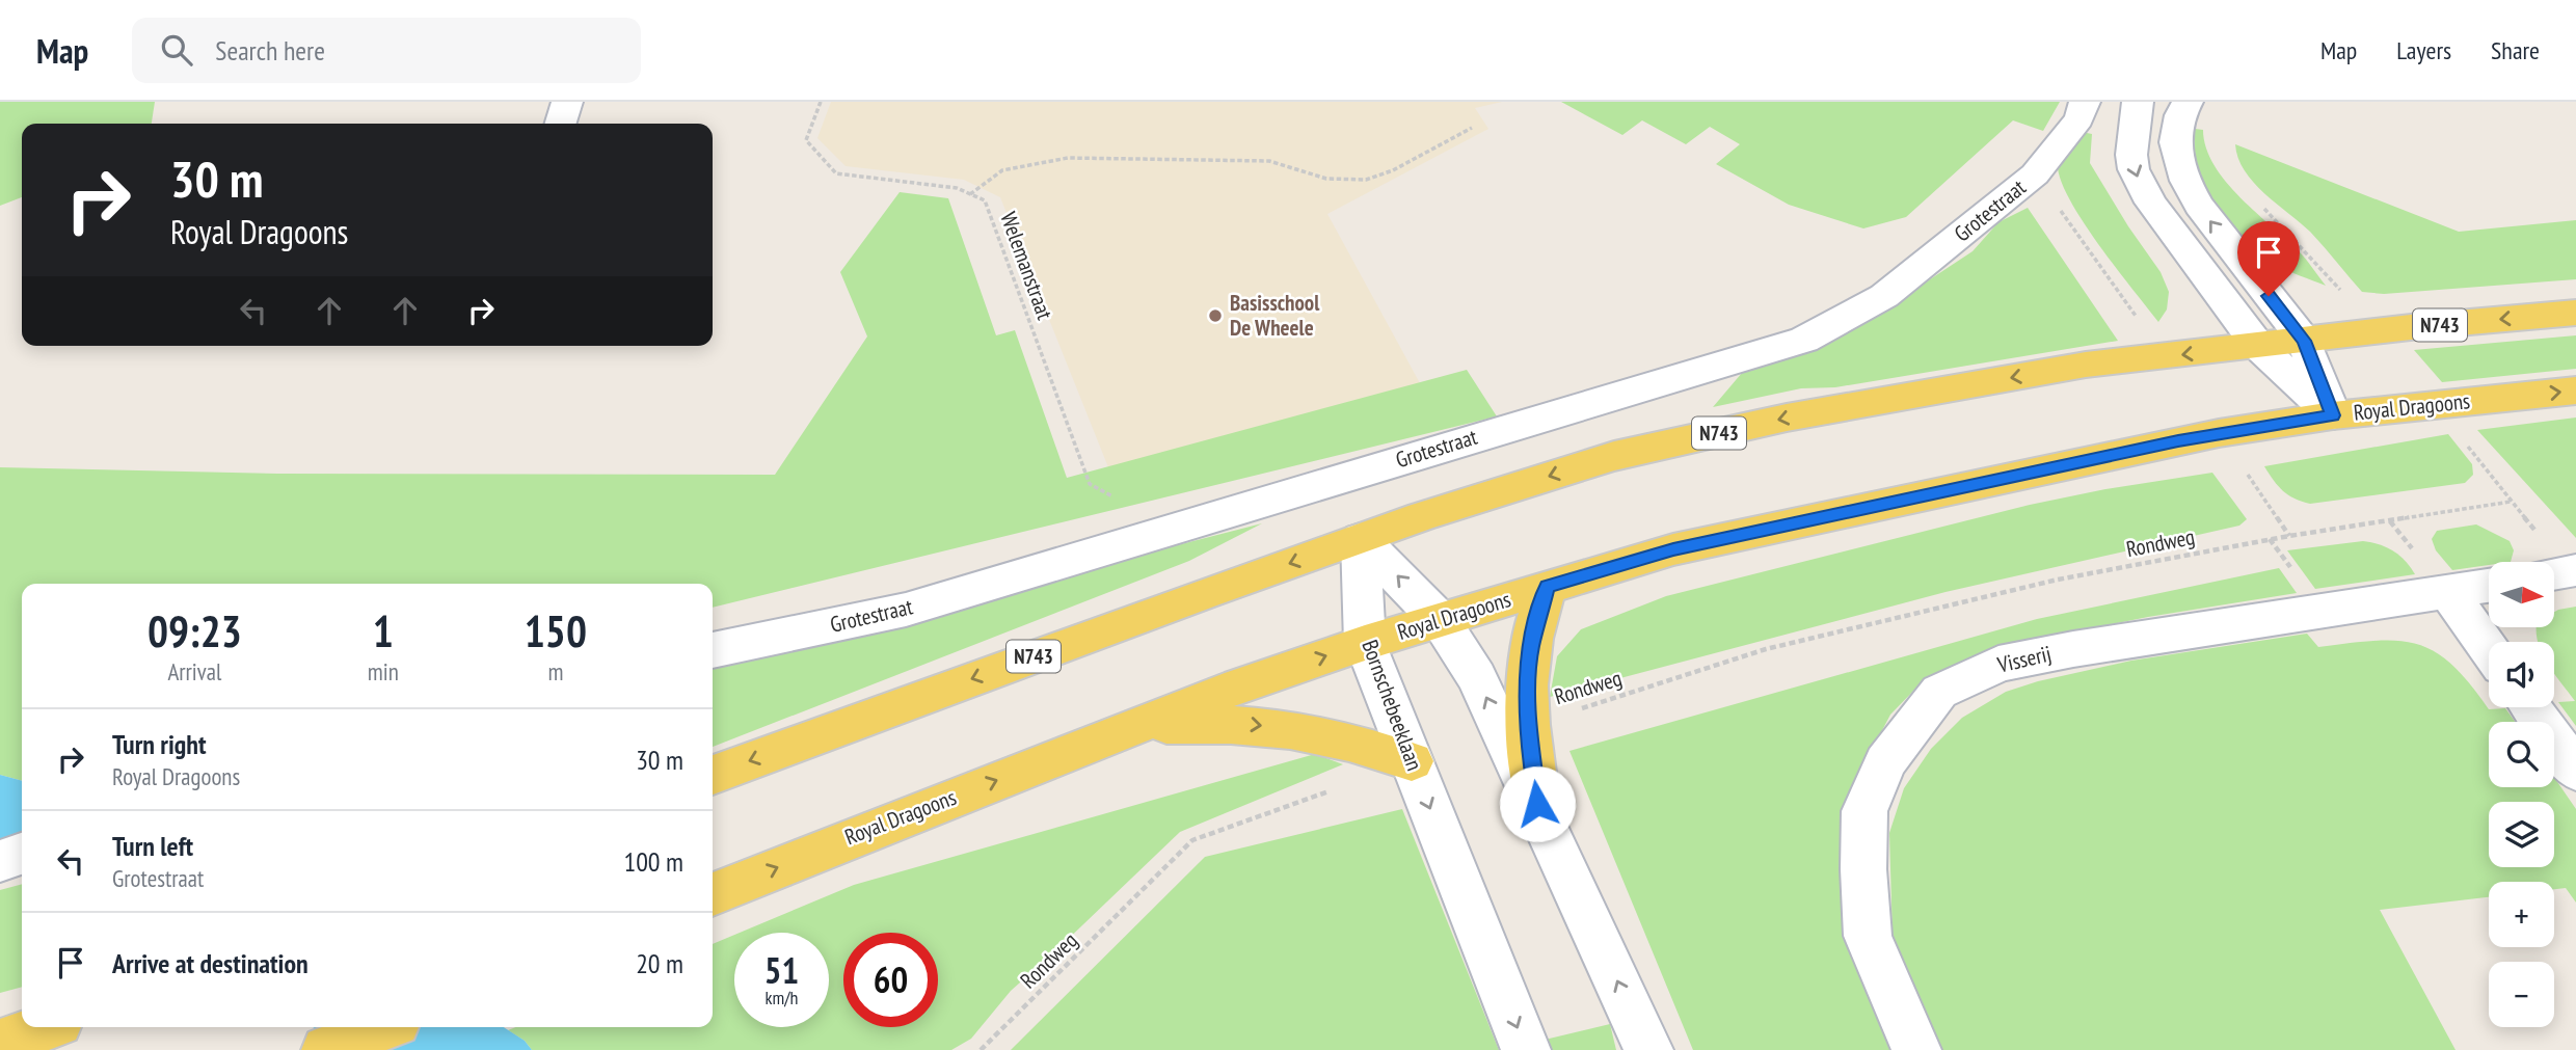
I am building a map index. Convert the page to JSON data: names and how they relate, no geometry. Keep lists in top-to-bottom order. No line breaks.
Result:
{"streets":{"main road":["N743","Royal Dragoons"],"street":["Grotestraat","Visserij","Bornschebeeklaan"],"path":["Welemanstraat","Rondweg"]},"crossings":[["Grotestraat","Welemanstraat"],["N743","Bornschebeeklaan"],["Royal Dragoons","Bornschebeeklaan"],["Rondweg","Bornschebeeklaan"]],"places":["Basisschool De Wheele"],"north":"right","page":{"header":"Map","search":"Search here","nav":["Map","Layers","Share"],"turn":["30 m","Royal Dragoons"],"map_buttons":["+","−"],"eta":["09:23","Arrival","1","min","150","m"],"list":[{"name":"Turn right","note":"Royal Dragoons","value":"30 m"},{"name":"Turn left","note":"Grotestraat","value":"100 m"},{"name":"Arrive at destination","value":"20 m"}],"speed":"51 km/h","limit":"60"}}
